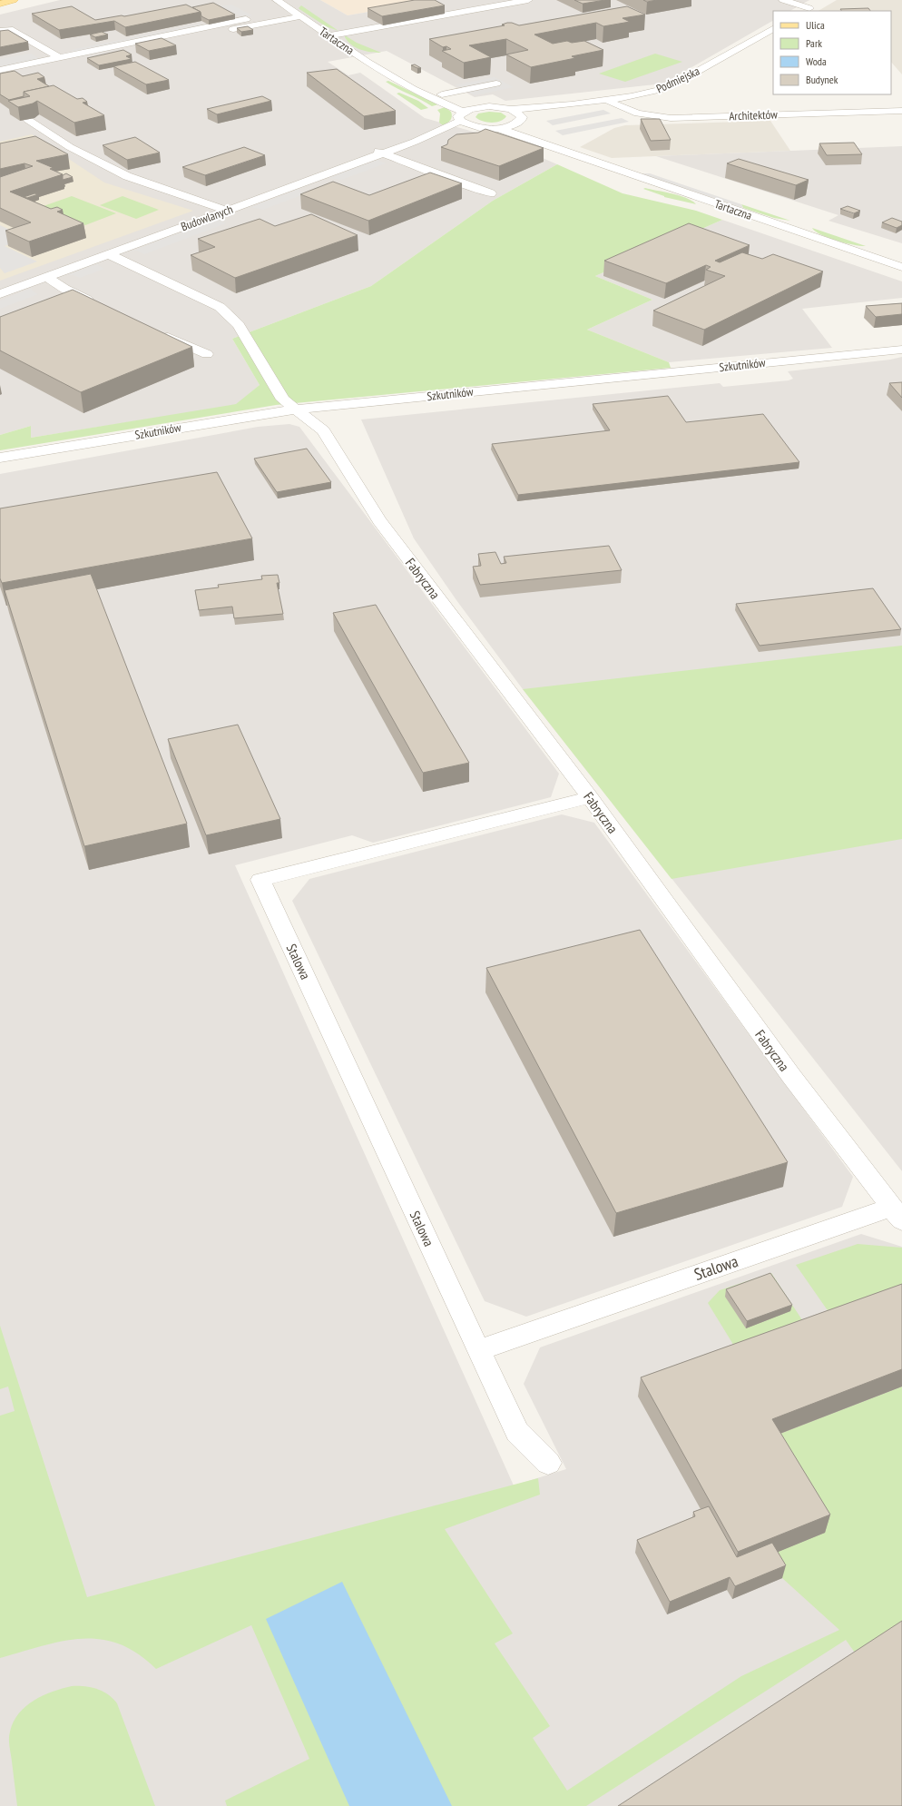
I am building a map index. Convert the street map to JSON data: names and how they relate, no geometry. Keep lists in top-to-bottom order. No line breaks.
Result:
{"streets":{"street":["Tartaczna","Podmiejska","Architektów","Budowlanych","Szkutników","Fabryczna","Stalowa"]},"crossings":[["Tartaczna","Podmiejska"],["Tartaczna","Budowlanych"],["Podmiejska","Architektów"],["Podmiejska","Budowlanych"],["Budowlanych","Fabryczna"],["Szkutników","Fabryczna"],["Fabryczna","Stalowa"]],"legend":["Ulica","Park","Woda","Budynek"]}
